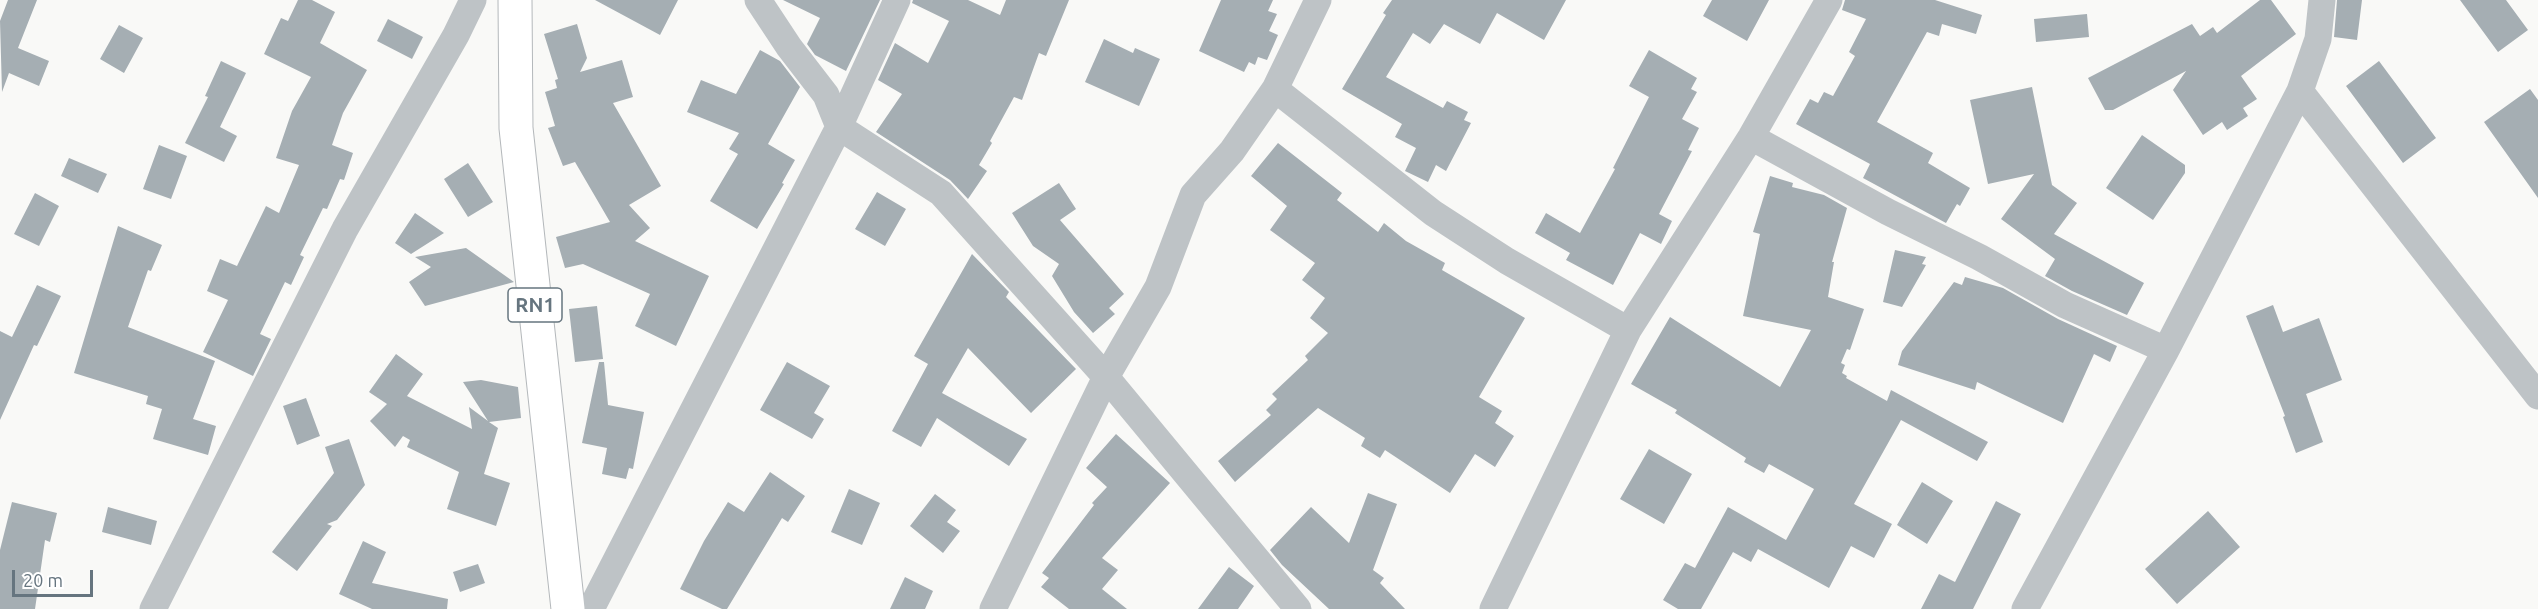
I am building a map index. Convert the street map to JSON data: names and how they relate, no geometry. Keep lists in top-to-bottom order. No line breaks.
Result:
{"streets":{"highway":["RN1"]},"scale_bar":"20 m"}
